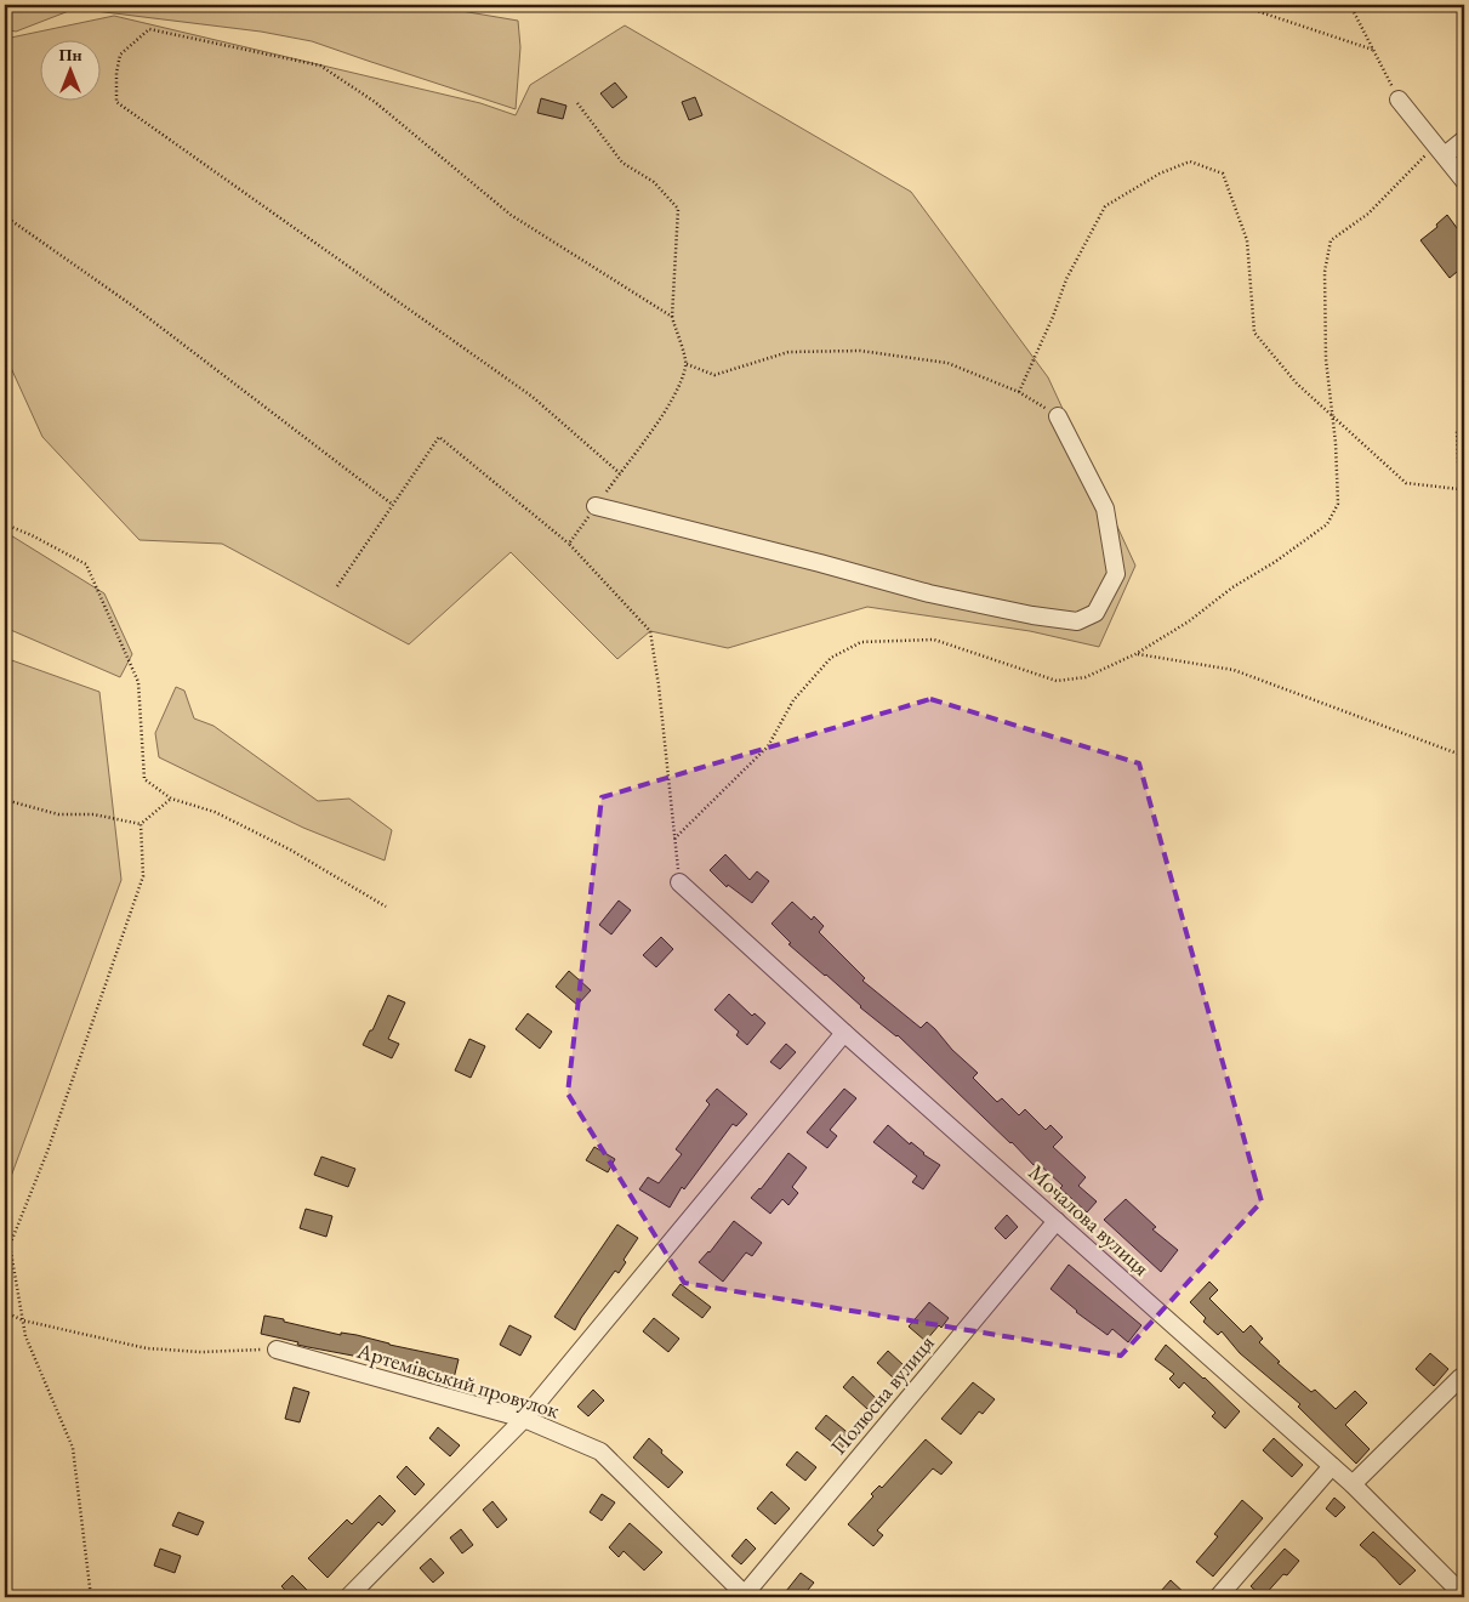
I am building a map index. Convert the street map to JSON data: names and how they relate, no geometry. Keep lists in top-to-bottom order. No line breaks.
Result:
{"streets":{"street":["Мочалова вулиця","Артемівський провулок","Полюсна вулиця"]},"crossings":[["Мочалова вулиця","Полюсна вулиця"],["Артемівський провулок","Полюсна вулиця"]],"north":"top"}
